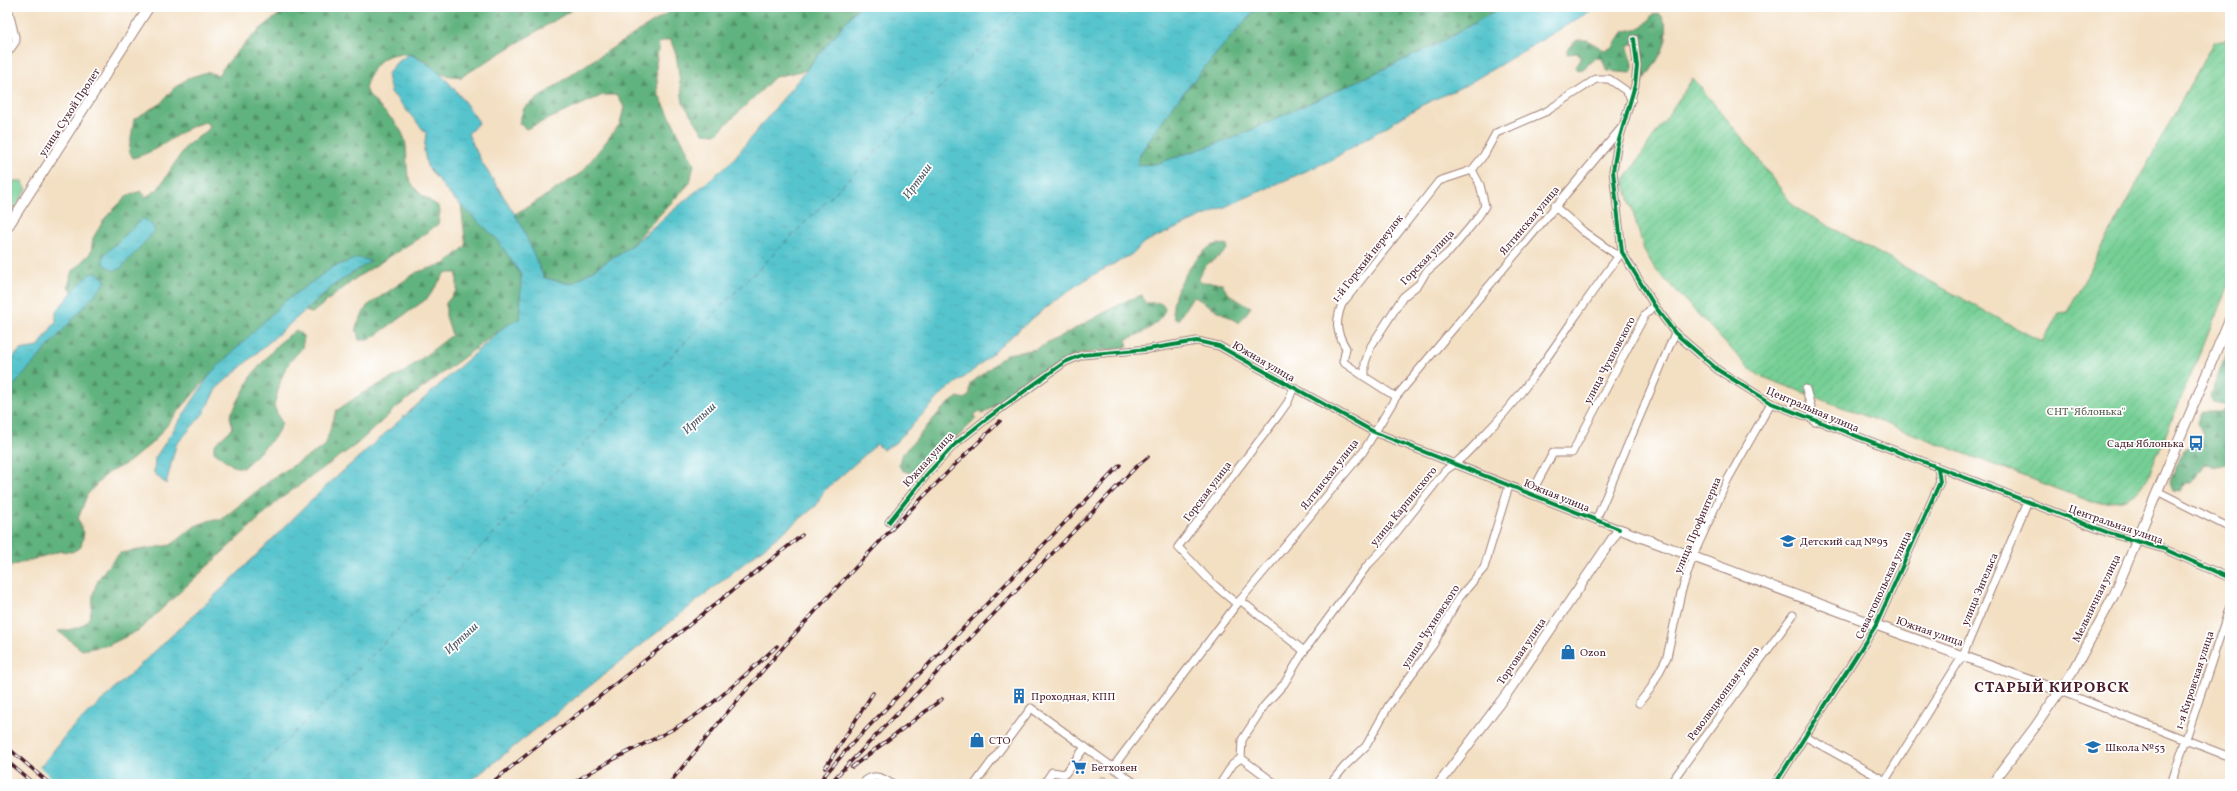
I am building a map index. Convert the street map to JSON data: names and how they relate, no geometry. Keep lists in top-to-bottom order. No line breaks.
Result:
{"streets":{"main road":["улица Сухой Пролет","Южная улица","Мельничная улица","Торговая улица"],"street":["Ялтинская улица","Горская улица","1-й Горский переулок","улица Чухновского","Центральная улица","улица Карпинского","улица Профинтерна","Севастопольская улица","улица Энгельса","1-я Кировская улица","Революционная улица"]},"crossings":[["Ялтинская улица","Горская улица"],["Ялтинская улица","Южная улица"],["Ялтинская улица","Центральная улица"],["Горская улица","1-й Горский переулок"],["Горская улица","Южная улица"],["улица Чухновского","Южная улица"],["улица Чухновского","Центральная улица"],["Южная улица","улица Карпинского"],["Южная улица","улица Профинтерна"],["Южная улица","Севастопольская улица"],["Южная улица","улица Энгельса"],["Южная улица","Мельничная улица"],["Южная улица","Торговая улица"],["Южная улица","1-я Кировская улица"],["Центральная улица","улица Карпинского"],["Центральная улица","улица Профинтерна"],["Центральная улица","Севастопольская улица"],["Центральная улица","улица Энгельса"],["Центральная улица","Мельничная улица"]],"districts":["СТАРЫЙ КИРОВСК"],"water":["Иртыш"],"parks":["СНТ \"Яблонька\""],"places":{"bus stop":["Сады Яблонька"],"school or university":["Детский сад №93","Школа №53"],"shop":["Ozon","СТО"],"building":["Проходная, КПП"],"supermarket":["Бетховен"]}}
